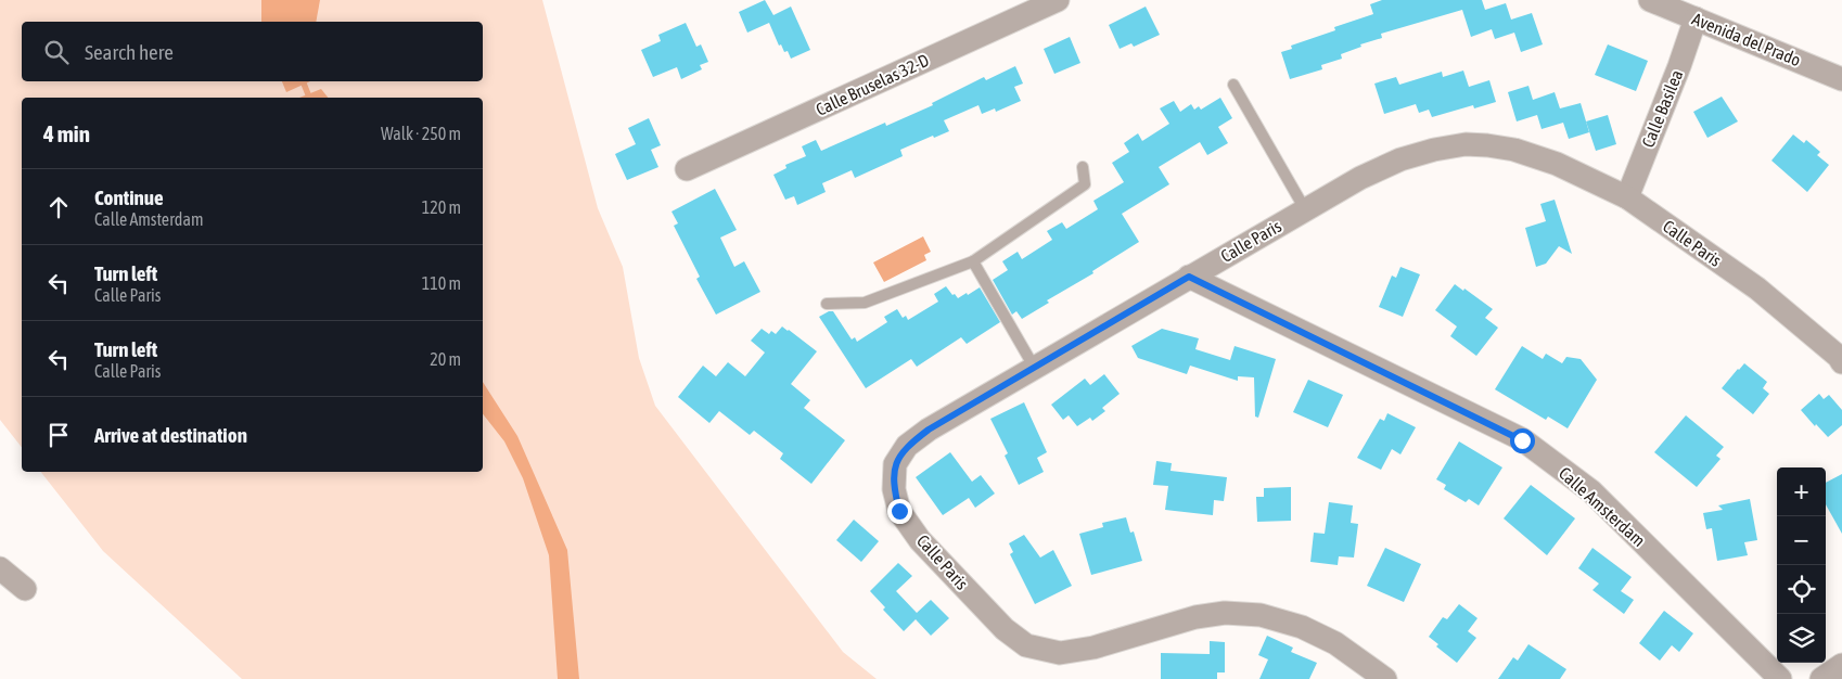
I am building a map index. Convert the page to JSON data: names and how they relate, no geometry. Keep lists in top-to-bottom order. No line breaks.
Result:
{"streets":{"street":["Avenida del Prado","Calle Bruselas 32-D","Calle Basilea","Calle Paris","Calle Amsterdam"]},"crossings":[["Avenida del Prado","Calle Basilea"],["Calle Basilea","Calle Paris"],["Calle Paris","Calle Amsterdam"]],"page":{"search":"Search here","heading":["4 min","Walk · 250 m"],"list":[["Continue","Calle Amsterdam","120 m"],["Turn left","Calle Paris","110 m"],["Turn left","Calle Paris","20 m"],"Arrive at destination"],"map_buttons":["+","−"]}}
